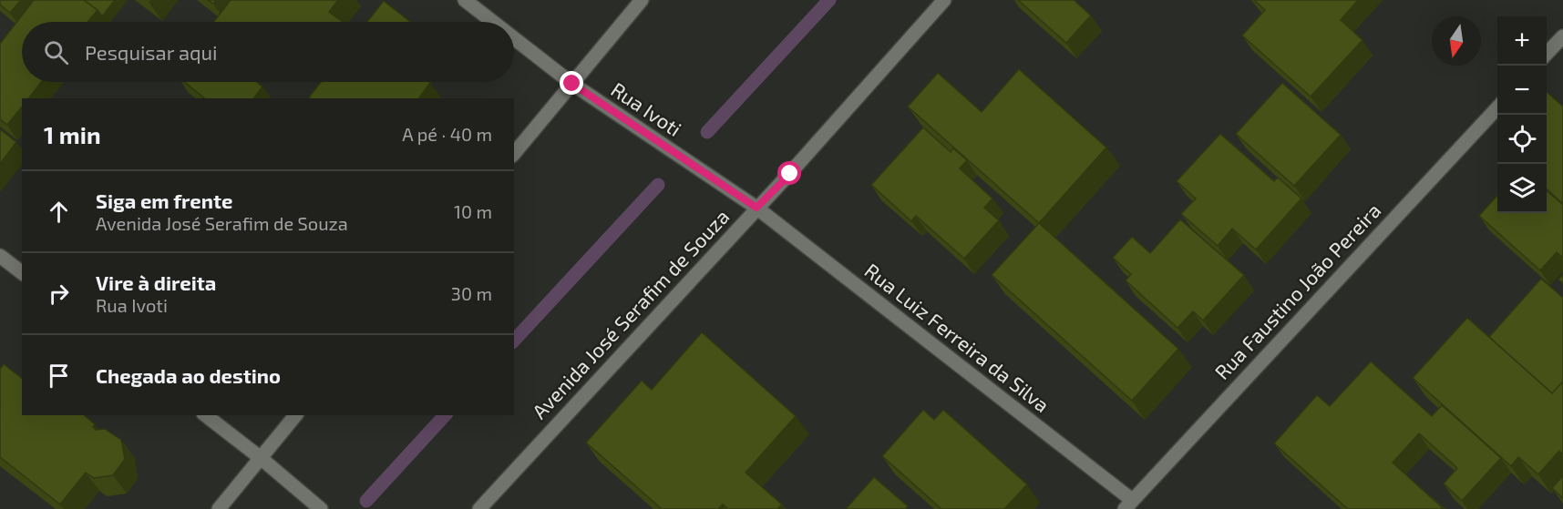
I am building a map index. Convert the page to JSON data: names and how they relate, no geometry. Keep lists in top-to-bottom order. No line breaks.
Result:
{"streets":{"street":["Rua Ivoti","Rua Faustino João Pereira","Avenida José Serafim de Souza","Rua Luiz Ferreira da Silva"]},"crossings":[["Rua Ivoti","Avenida José Serafim de Souza"],["Rua Ivoti","Rua Luiz Ferreira da Silva"],["Rua Faustino João Pereira","Rua Luiz Ferreira da Silva"],["Avenida José Serafim de Souza","Rua Luiz Ferreira da Silva"]],"north":"bottom","page":{"map_buttons":["+","−"],"search":"Pesquisar aqui","heading":["1 min","A pé · 40 m"],"list":[["Siga em frente","Avenida José Serafim de Souza","10 m"],["Vire à direita","Rua Ivoti","30 m"],"Chegada ao destino"]}}
